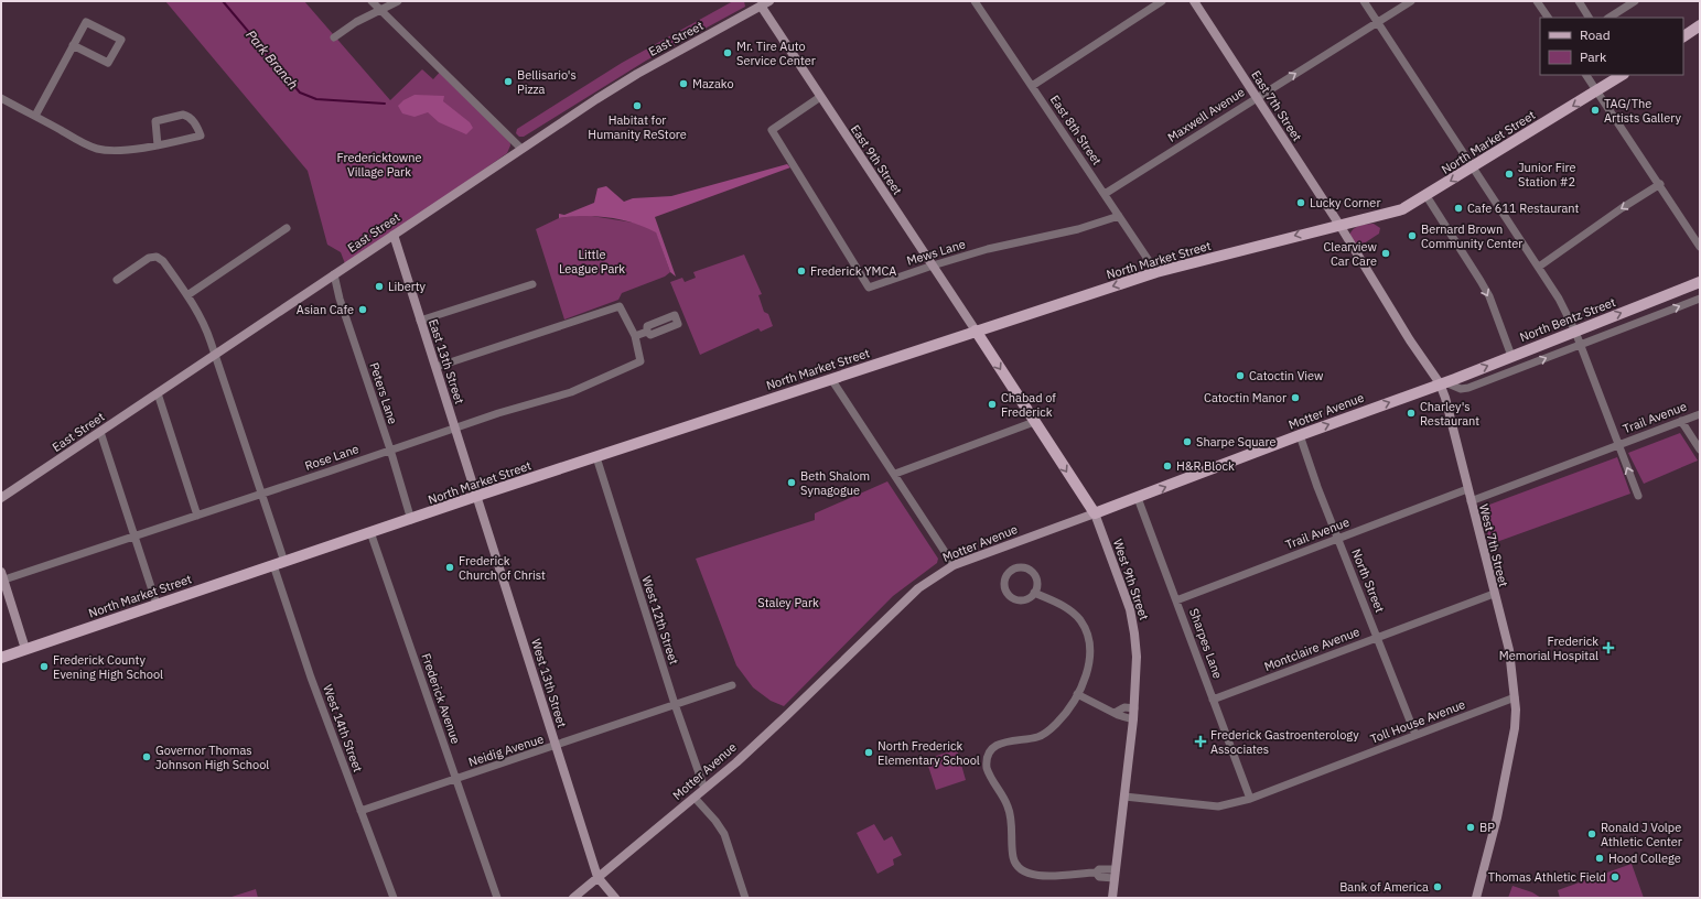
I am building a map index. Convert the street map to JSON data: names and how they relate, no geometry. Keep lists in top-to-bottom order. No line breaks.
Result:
{"streets":{"main road":["East Street","East 7th Street","North Market Street","East 9th Street","North Bentz Street","East 13th Street","Motter Avenue","West 7th Street","West 9th Street","West 13th Street"],"street":["Maxwell Avenue","East 8th Street","Mews Lane","Peters Lane","Trail Avenue","Rose Lane","North Street","West 12th Street","Sharpes Lane","Montclaire Avenue","Frederick Avenue","Toll House Avenue","West 14th Street","Neidig Avenue"]},"crossings":[["East Street","East 9th Street"],["East Street","East 13th Street"],["East Street","Peters Lane"],["East Street","West 14th Street"],["East 7th Street","Maxwell Avenue"],["East 7th Street","North Market Street"],["East 7th Street","West 7th Street"],["Maxwell Avenue","East 8th Street"],["East 8th Street","North Market Street"],["East 8th Street","Mews Lane"],["North Market Street","East 9th Street"],["North Market Street","East 13th Street"],["North Market Street","Peters Lane"],["North Market Street","West 7th Street"],["North Market Street","West 9th Street"],["North Market Street","West 12th Street"],["North Market Street","West 13th Street"],["North Market Street","Frederick Avenue"],["North Market Street","West 14th Street"],["East 9th Street","Mews Lane"],["East 9th Street","West 9th Street"],["North Bentz Street","Motter Avenue"],["North Bentz Street","West 7th Street"],["East 13th Street","Rose Lane"],["East 13th Street","West 13th Street"],["Peters Lane","Rose Lane"],["Motter Avenue","West 7th Street"],["Motter Avenue","West 9th Street"],["Motter Avenue","North Street"],["Motter Avenue","West 12th Street"],["Motter Avenue","Sharpes Lane"],["Motter Avenue","West 13th Street"],["Trail Avenue","West 7th Street"],["Trail Avenue","North Street"],["Trail Avenue","Sharpes Lane"],["Rose Lane","West 14th Street"],["West 7th Street","Montclaire Avenue"],["West 7th Street","Toll House Avenue"],["West 9th Street","Toll House Avenue"],["North Street","Montclaire Avenue"],["North Street","Toll House Avenue"],["West 12th Street","Neidig Avenue"],["Sharpes Lane","Montclaire Avenue"],["Sharpes Lane","Toll House Avenue"],["West 13th Street","Neidig Avenue"],["Frederick Avenue","Neidig Avenue"],["West 14th Street","Neidig Avenue"]],"one_way":["Maxwell Avenue","North Bentz Street","West 9th Street"],"water":["Park Branch"],"parks":["Fredericktowne Village Park","Little League Park","Staley Park"],"places":{"other":["Mr. Tire Auto Service Center","Bellisario's Pizza","Mazako","Habitat for Humanity ReStore","TAG/The Artists Gallery","Junior Fire Station #2","Lucky Corner","Cafe 611 Restaurant","Bernard Brown Community Center","Clearview Car Care","Frederick YMCA","Liberty","Asian Cafe","Catoctin View","Catoctin Manor","Chabad of Frederick","Charley's Restaurant","Sharpe Square","H&R Block","Beth Shalom Synagogue","Frederick Church of Christ","Frederick County Evening High School","North Frederick Elementary School","Governor Thomas Johnson High School","BP","Ronald J Volpe Athletic Center","Hood College","Thomas Athletic Field","Bank of America"],"health":["Frederick Memorial Hospital","Frederick Gastroenterology Associates"]},"legend":["Road","Park"]}
